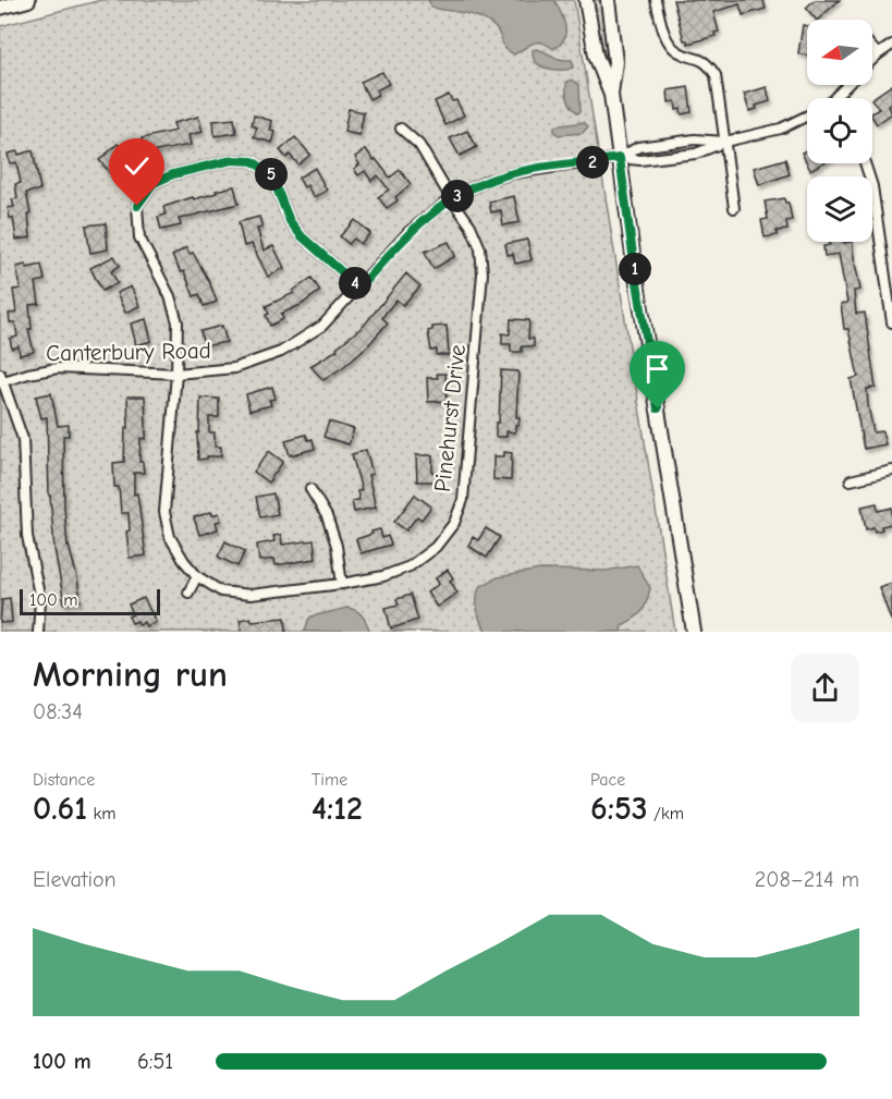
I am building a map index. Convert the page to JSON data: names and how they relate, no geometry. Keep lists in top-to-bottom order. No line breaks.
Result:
{"streets":{"street":["Canterbury Road","Pinehurst Drive"]},"crossings":[["Canterbury Road","Pinehurst Drive"]],"scale_bar":"100 m","north":"left","page":{"pins":["2","5","3","1","4"],"scale":"100 m","heading":["Morning run","08:34"],"stats":[["Distance","0.61 km"],["Time","4:12"],["Pace","6:53 /km"]],"chart":["Elevation","208–214 m"],"list":[{"name":"100 m","note":"6:51"}]}}
